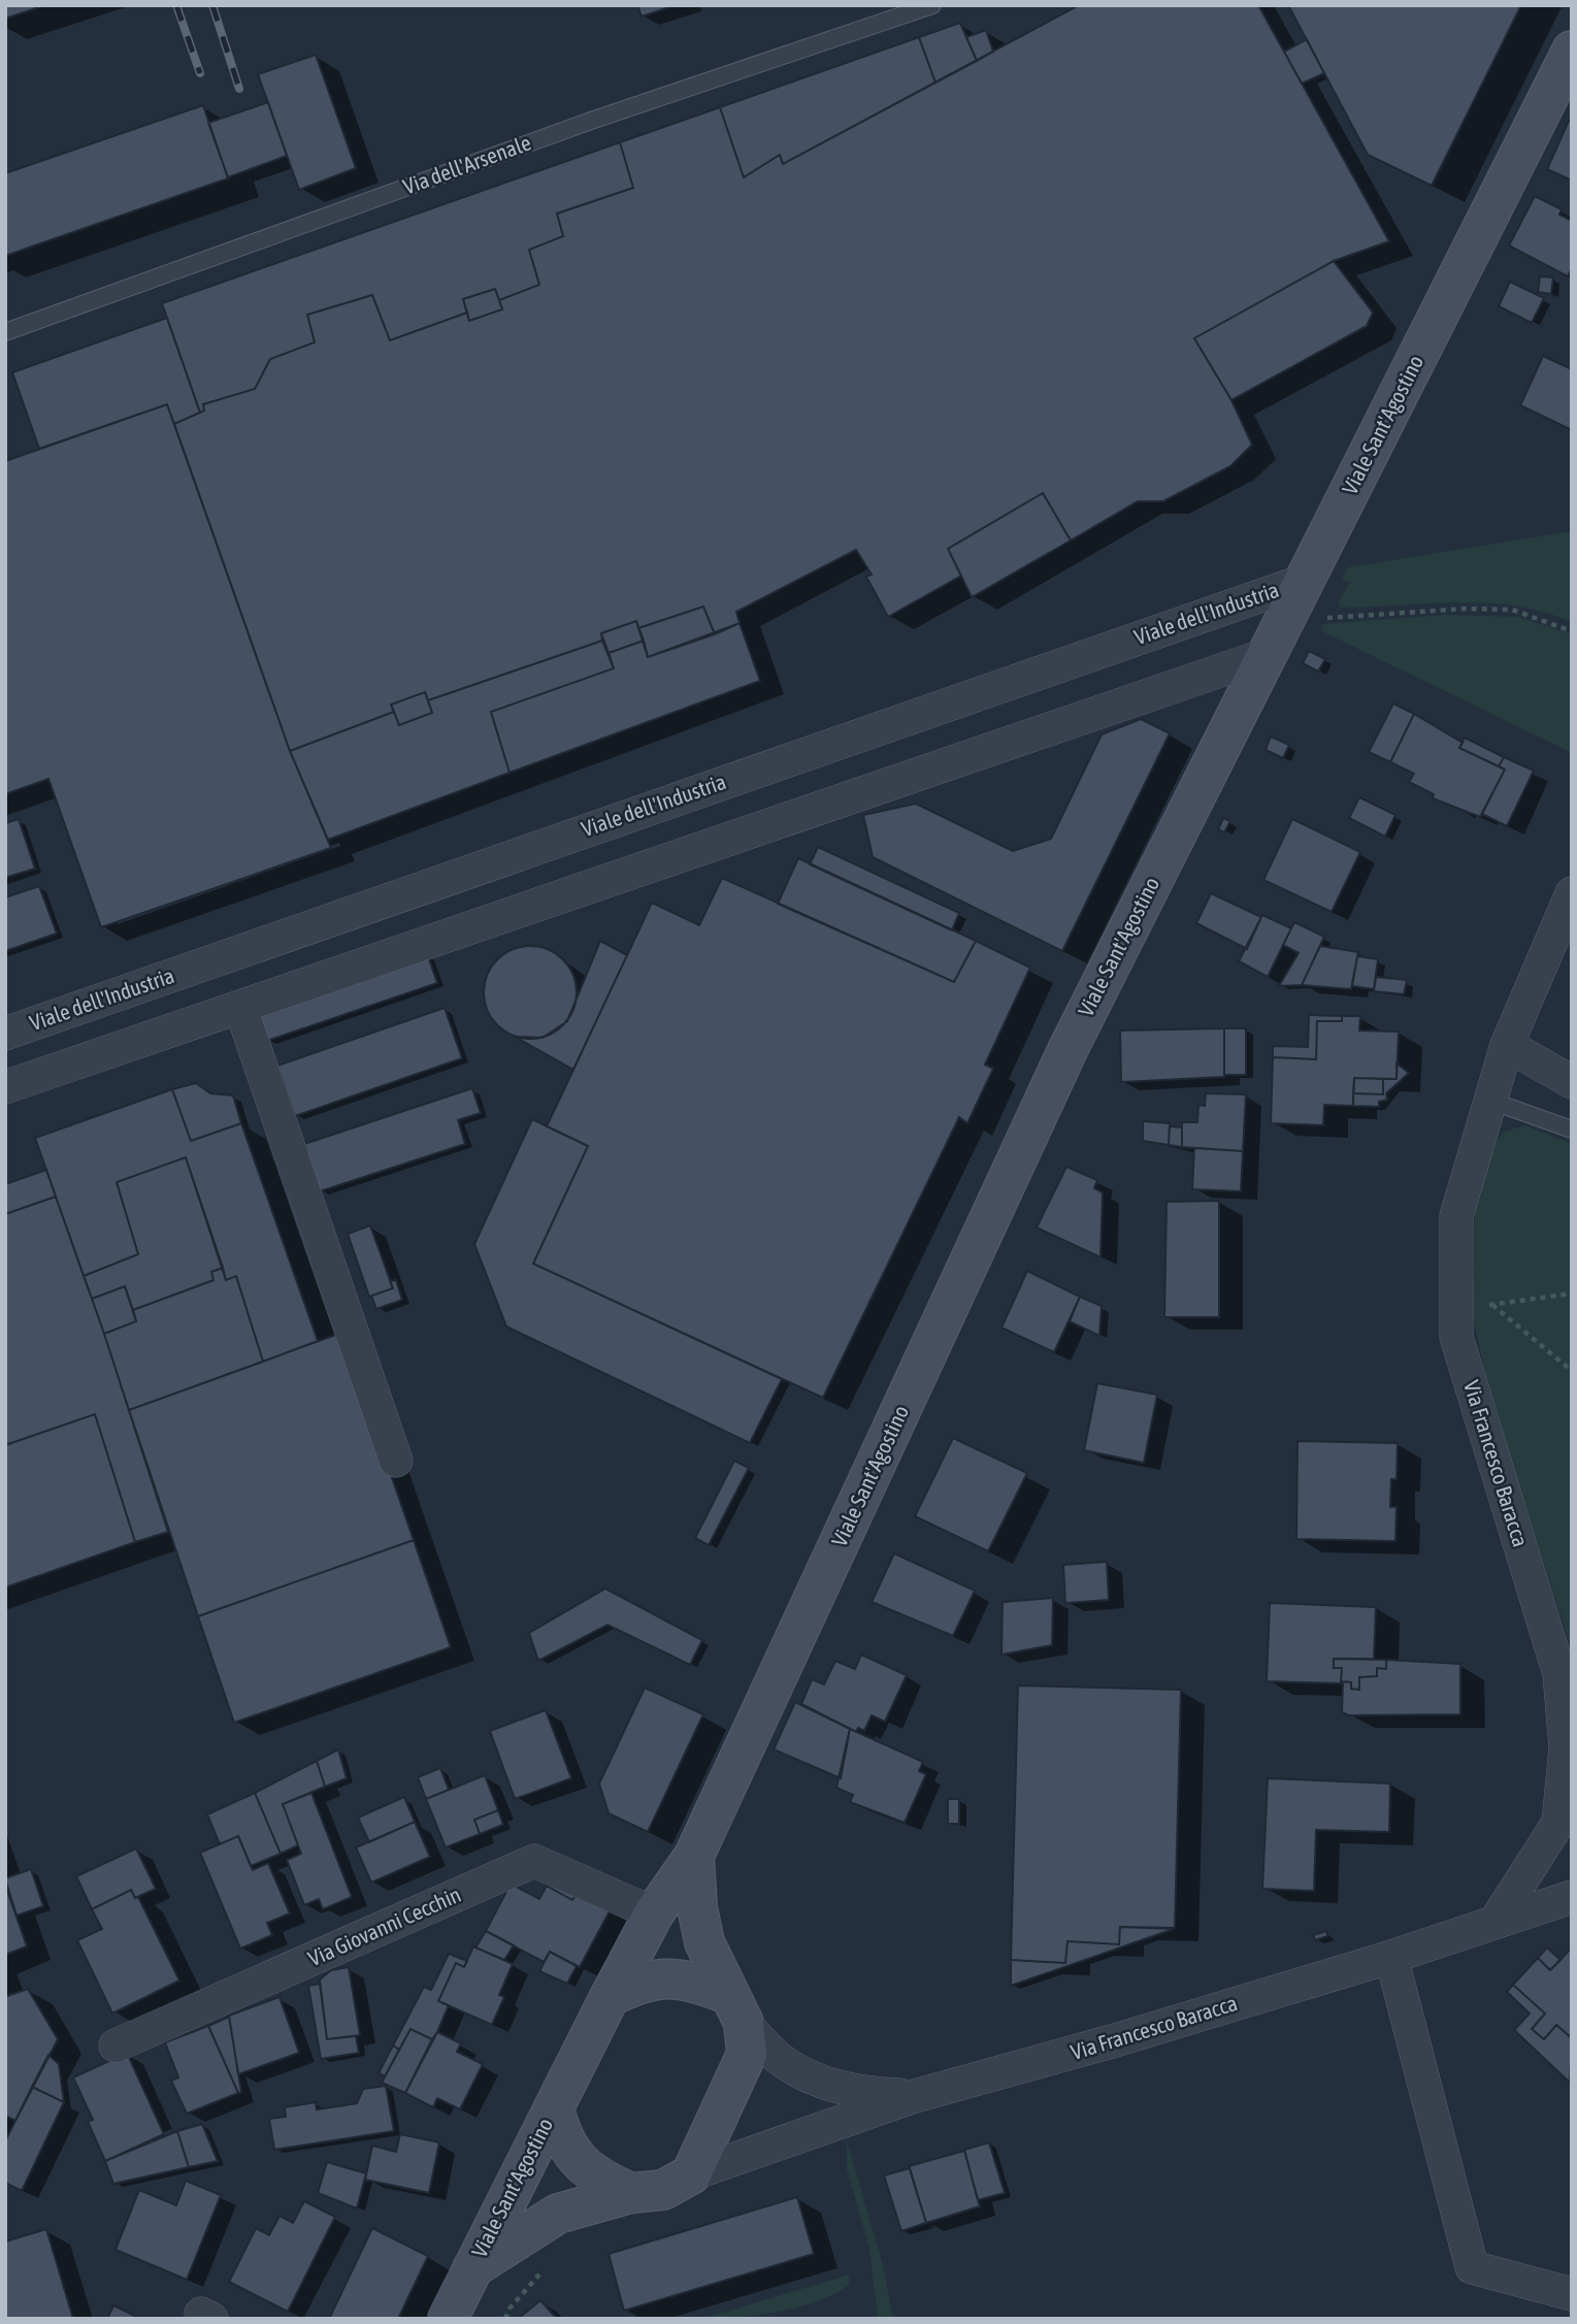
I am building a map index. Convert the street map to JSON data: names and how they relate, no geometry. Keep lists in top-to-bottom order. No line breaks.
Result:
{"streets":{"main road":["Viale Sant'Agostino"],"street":["Viale dell'Industria","Via Francesco Baracca","Via Giovanni Cecchin"],"lane":["Via dell'Arsenale"]},"crossings":[["Viale Sant'Agostino","Viale dell'Industria"],["Viale Sant'Agostino","Via Francesco Baracca"],["Viale Sant'Agostino","Via Giovanni Cecchin"]]}
